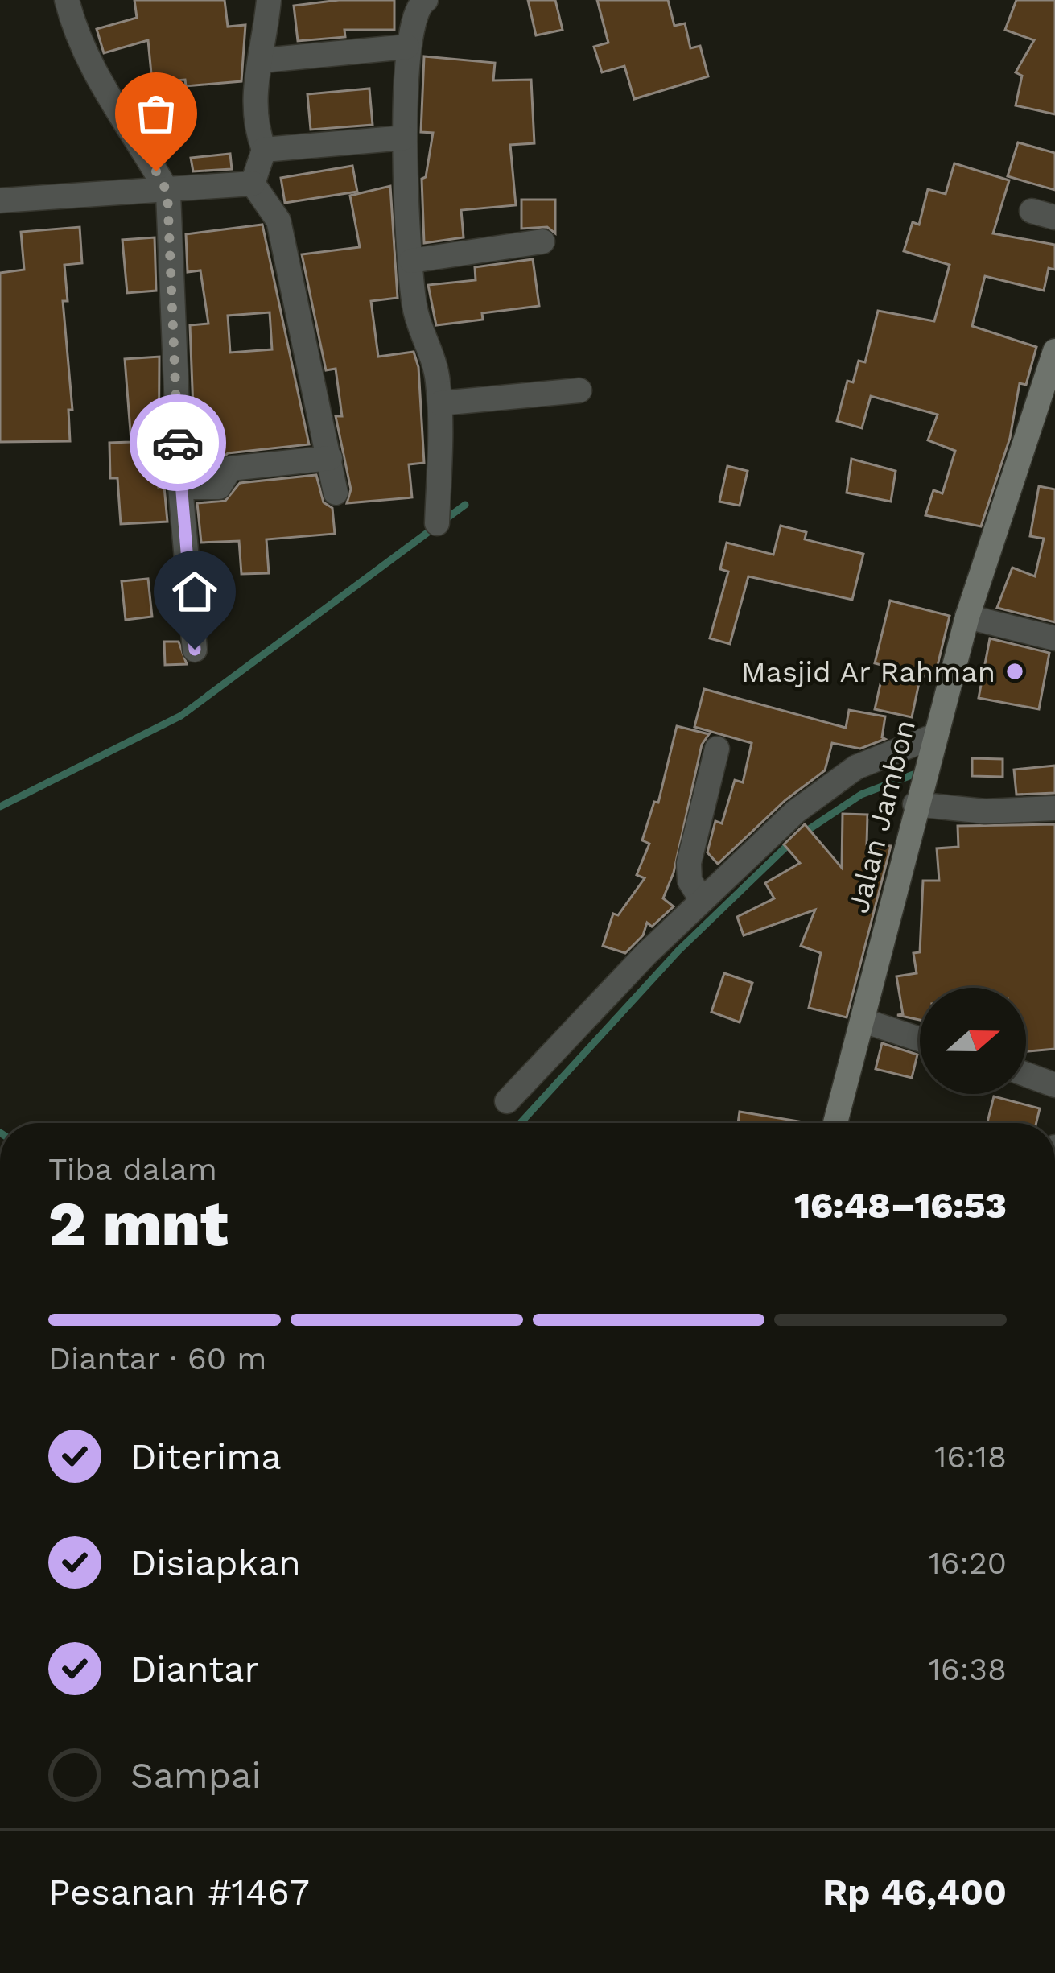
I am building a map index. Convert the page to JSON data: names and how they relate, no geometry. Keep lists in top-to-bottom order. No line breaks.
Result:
{"streets":{"main road":["Jalan Jambon"]},"places":["Masjid Ar Rahman"],"north":"right","page":{"heading":["2 mnt","Tiba dalam","16:48–16:53"],"panel":["Pesanan #1467","Rp 46,400"],"bar":"Diantar · 60 m","list":[["Diterima","16:18"],["Disiapkan","16:20"],["Diantar","16:38"],"Sampai"]}}
